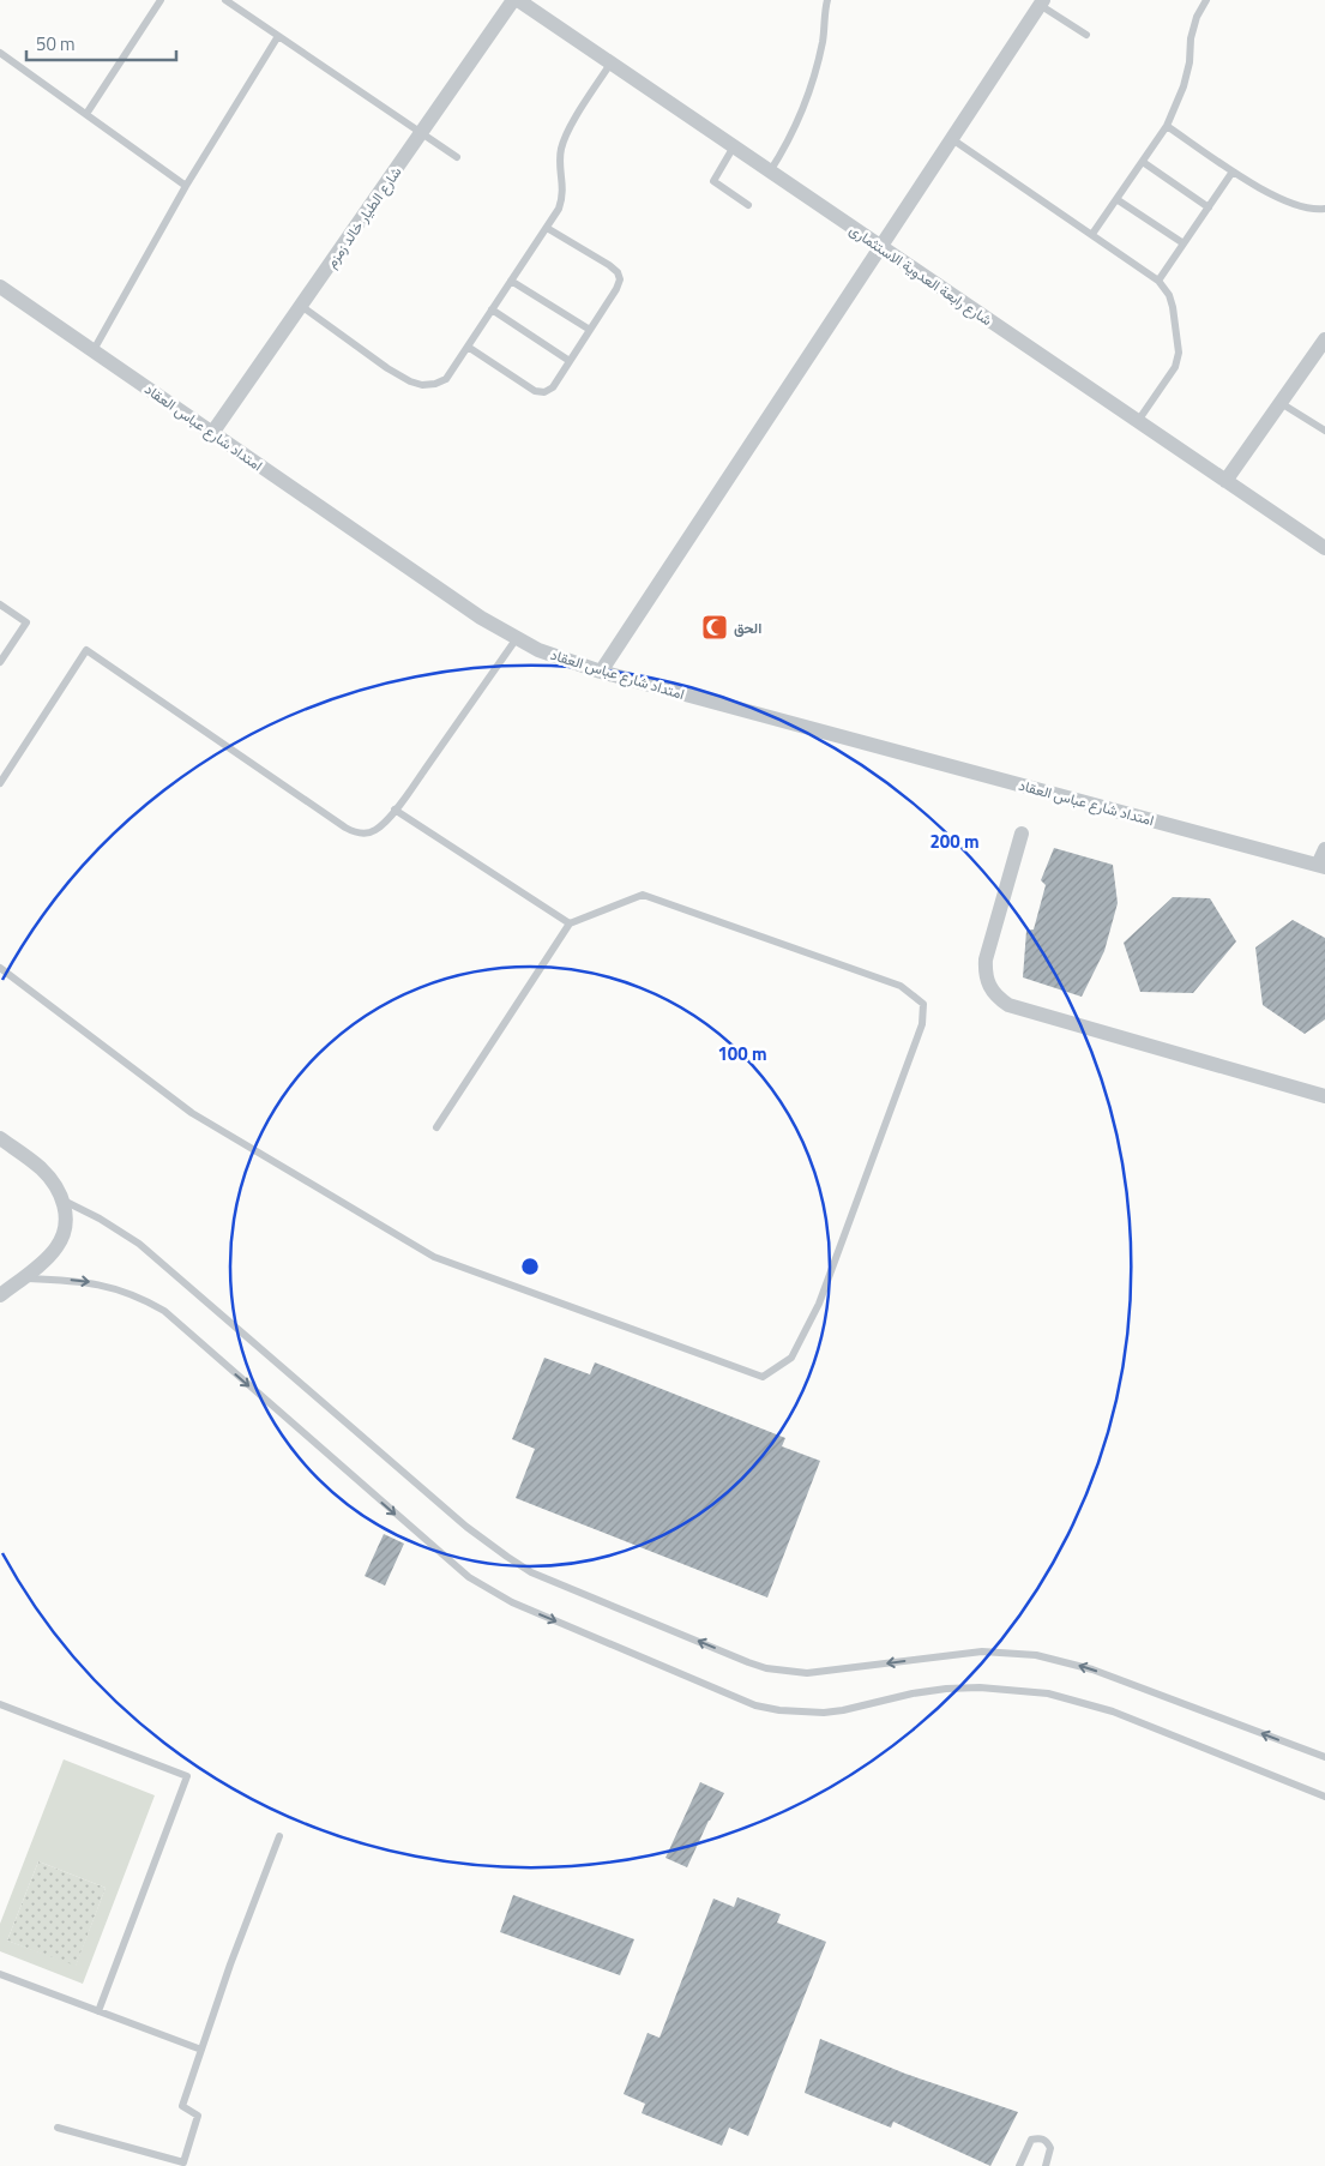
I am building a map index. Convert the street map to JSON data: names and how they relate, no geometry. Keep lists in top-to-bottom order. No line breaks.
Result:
{"streets":{"street":["شارع الطيار خالد زمزم","شارع رابعة العدوية الاستثمارى","امتداد شارع عباس العقاد"]},"crossings":[["شارع الطيار خالد زمزم","شارع رابعة العدوية الاستثمارى"],["شارع الطيار خالد زمزم","امتداد شارع عباس العقاد"]],"places":{"mosque":["الحق"]},"scale_bar":"50 m","rings":["200 m","100 m"]}
